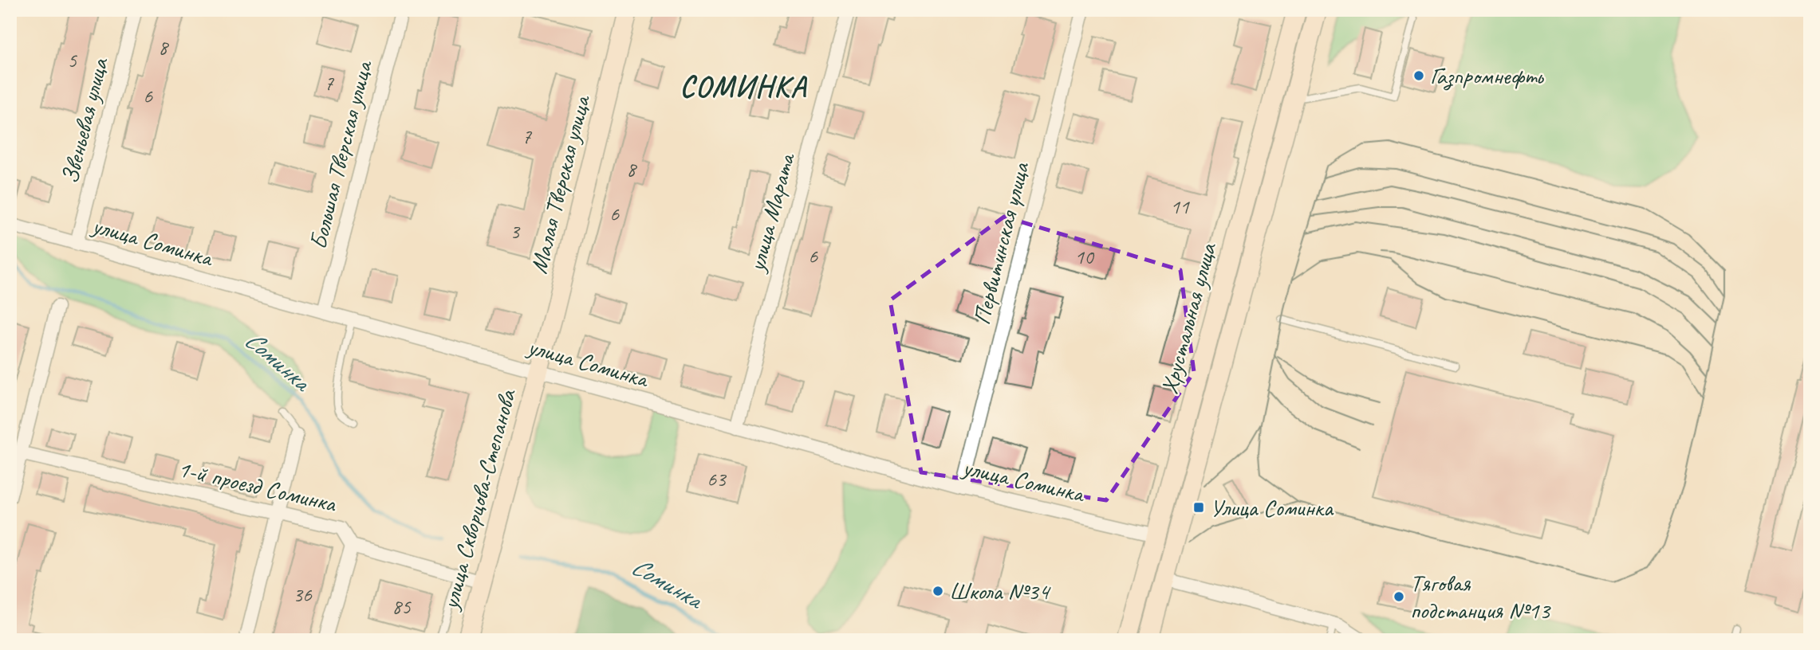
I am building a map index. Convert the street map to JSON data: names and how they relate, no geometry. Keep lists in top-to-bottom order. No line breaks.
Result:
{"streets":{"main road":["Малая Тверская улица","Хрустальная улица","улица Скворцова-Степанова"],"street":["Звеньевая улица","Большая Тверская улица","улица Марата","улица Соминка","Первитинская улица","1-й проезд Соминка"]},"crossings":[["Звеньевая улица","улица Соминка"],["Большая Тверская улица","улица Соминка"],["Малая Тверская улица","улица Соминка"],["Малая Тверская улица","улица Скворцова-Степанова"],["улица Марата","улица Соминка"],["улица Соминка","Первитинская улица"],["улица Соминка","Хрустальная улица"],["улица Соминка","улица Скворцова-Степанова"],["1-й проезд Соминка","улица Скворцова-Степанова"]],"districts":["СОМИНКА"],"water":["Соминка"],"places":{"other":["Газпромнефть","Школа №34","Тяговая подстанция №13"],"transit":["Улица Соминка"]},"house_numbers":["8","5","7","6","7","8","11","6","3","6","10","63","36","85"]}
